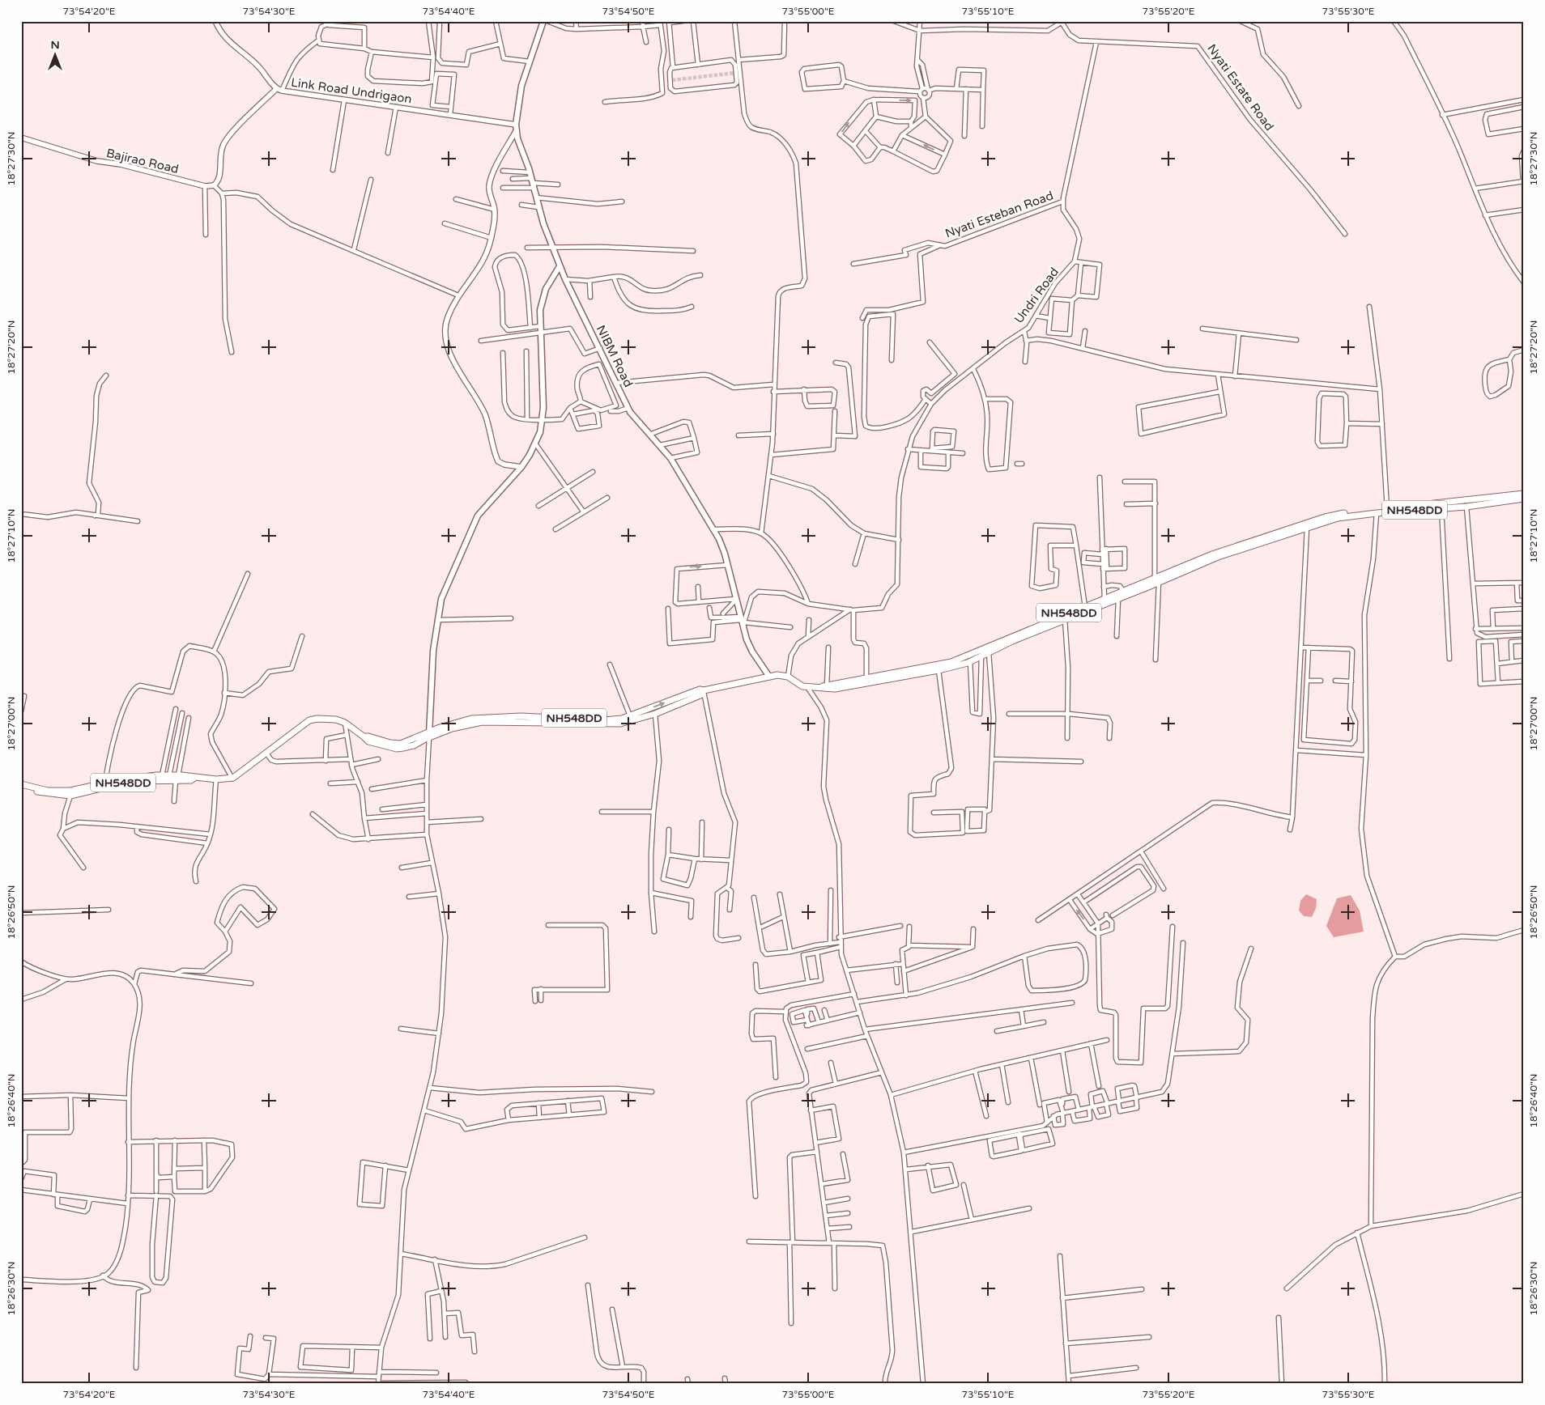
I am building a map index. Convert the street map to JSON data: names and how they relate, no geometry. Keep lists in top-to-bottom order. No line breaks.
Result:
{"streets":{"highway":["NH548DD"],"main road":["NIBM Road"],"street":["Nyati Estate Road","Link Road Undrigaon","Bajirao Road","Nyati Esteban Road","Undri Road"]},"crossings":[["Link Road Undrigaon","NIBM Road"],["Nyati Esteban Road","Undri Road"],["Undri Road","NIBM Road"],["Undri Road","NH548DD"],["NIBM Road","NH548DD"]],"north":"top","coordinates":["73°54'20\"E","73°54'30\"E","73°54'40\"E","73°54'50\"E","73°55'00\"E","73°55'10\"E","73°55'20\"E","73°55'30\"E","18°27'30\"N","18°27'20\"N","18°27'10\"N","18°27'00\"N","18°26'50\"N","18°26'40\"N","18°26'30\"N"]}
